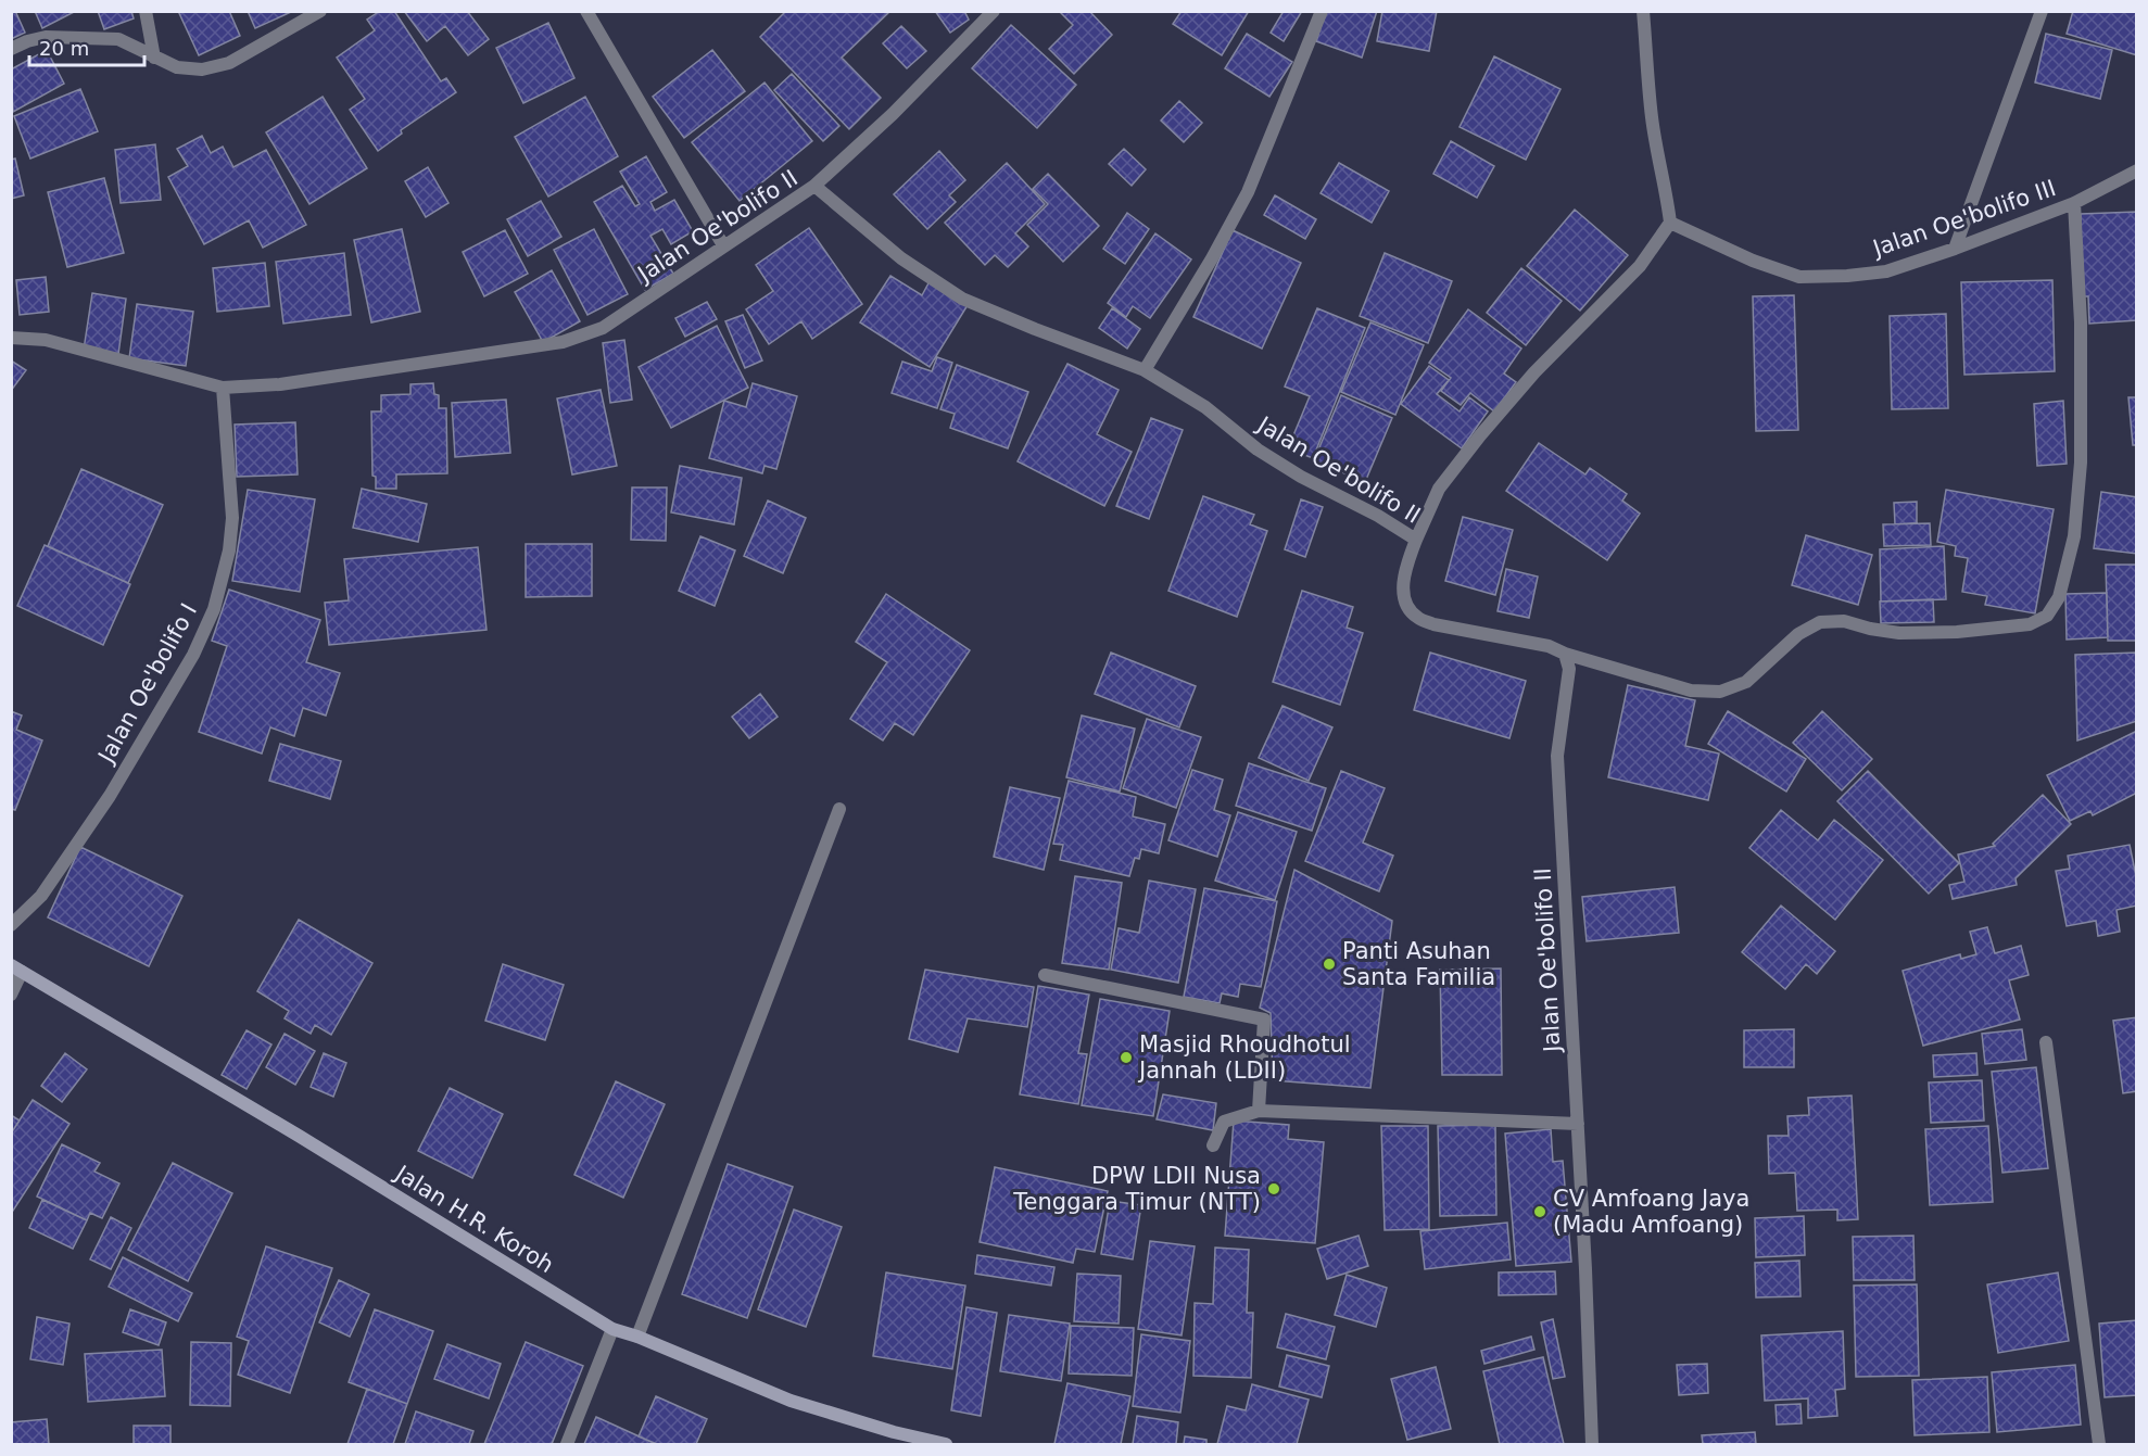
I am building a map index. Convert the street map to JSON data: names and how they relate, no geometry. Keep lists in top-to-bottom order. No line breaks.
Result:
{"streets":{"main road":["Jalan H.R. Koroh"],"street":["Jalan Oe'bolifo III","Jalan Oe'bolifo II","Jalan Oe'bolifo I"]},"crossings":[["Jalan Oe'bolifo II","Jalan Oe'bolifo I"]],"places":["Panti Asuhan Santa Familia","Masjid Rhoudhotul Jannah (LDII)","DPW LDII Nusa Tenggara Timur (NTT)","CV Amfoang Jaya (Madu Amfoang)"],"scale_bar":"20 m"}
